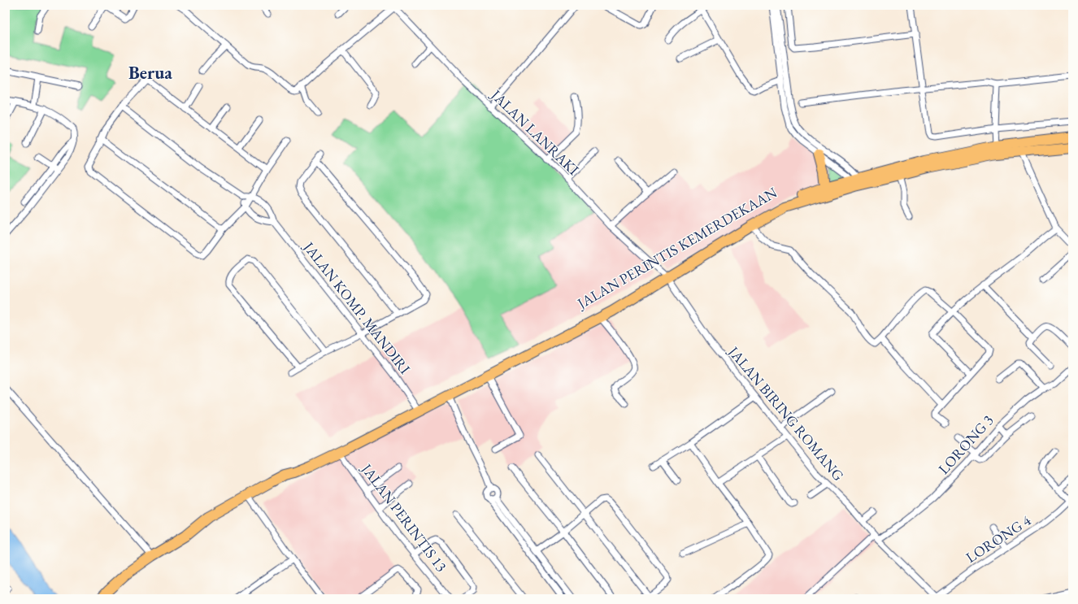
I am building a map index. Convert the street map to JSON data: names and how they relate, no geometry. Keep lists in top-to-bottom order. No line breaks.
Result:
{"streets":{"highway":["JALAN PERINTIS KEMERDEKAAN"],"street":["JALAN LANRAKI","JALAN KOMP. MANDIRI","JALAN BIRING ROMANG","LORONG 3","JALAN PERINTIS 13","LORONG 4"]},"crossings":[["JALAN LANRAKI","JALAN PERINTIS KEMERDEKAAN"],["JALAN LANRAKI","JALAN BIRING ROMANG"],["JALAN PERINTIS KEMERDEKAAN","JALAN KOMP. MANDIRI"],["JALAN PERINTIS KEMERDEKAAN","JALAN BIRING ROMANG"],["JALAN PERINTIS KEMERDEKAAN","JALAN PERINTIS 13"],["JALAN BIRING ROMANG","LORONG 3"],["JALAN BIRING ROMANG","LORONG 4"]],"districts":["Berua"]}
